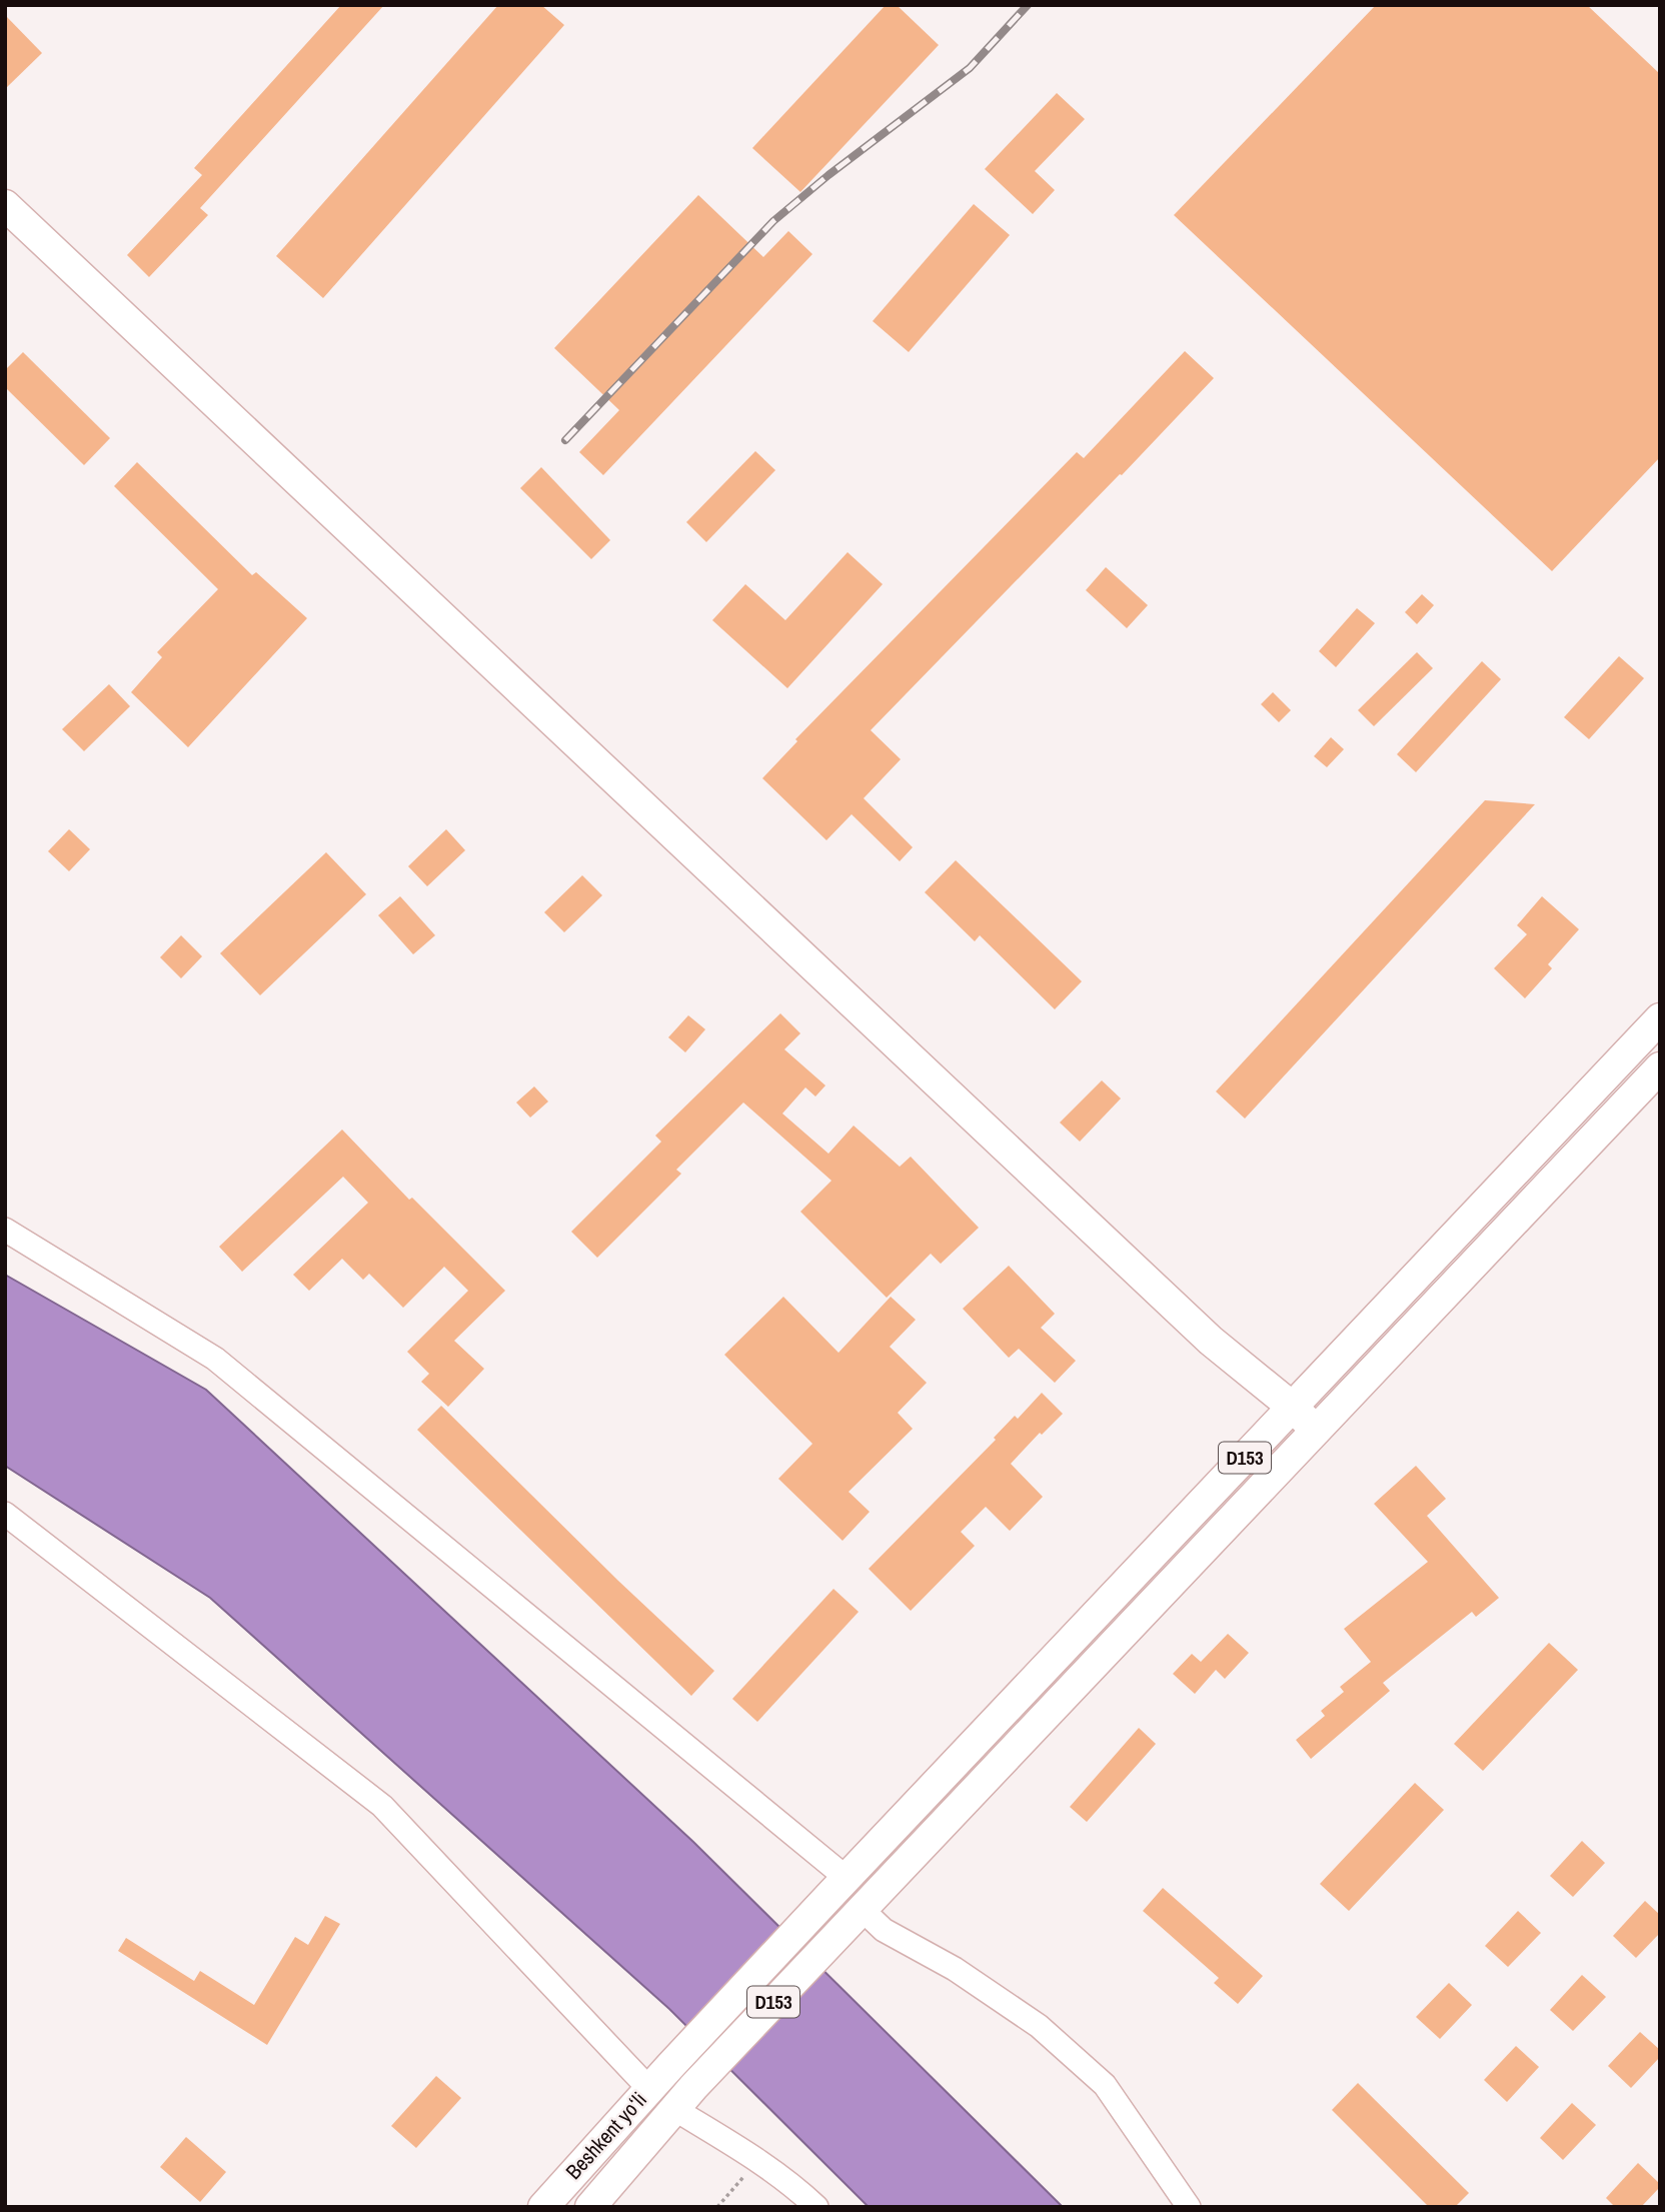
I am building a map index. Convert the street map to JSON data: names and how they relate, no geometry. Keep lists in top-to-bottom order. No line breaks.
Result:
{"streets":{"main road":["D153","Beshkent yoʻli"]},"crossings":[["D153","Beshkent yoʻli"]]}
